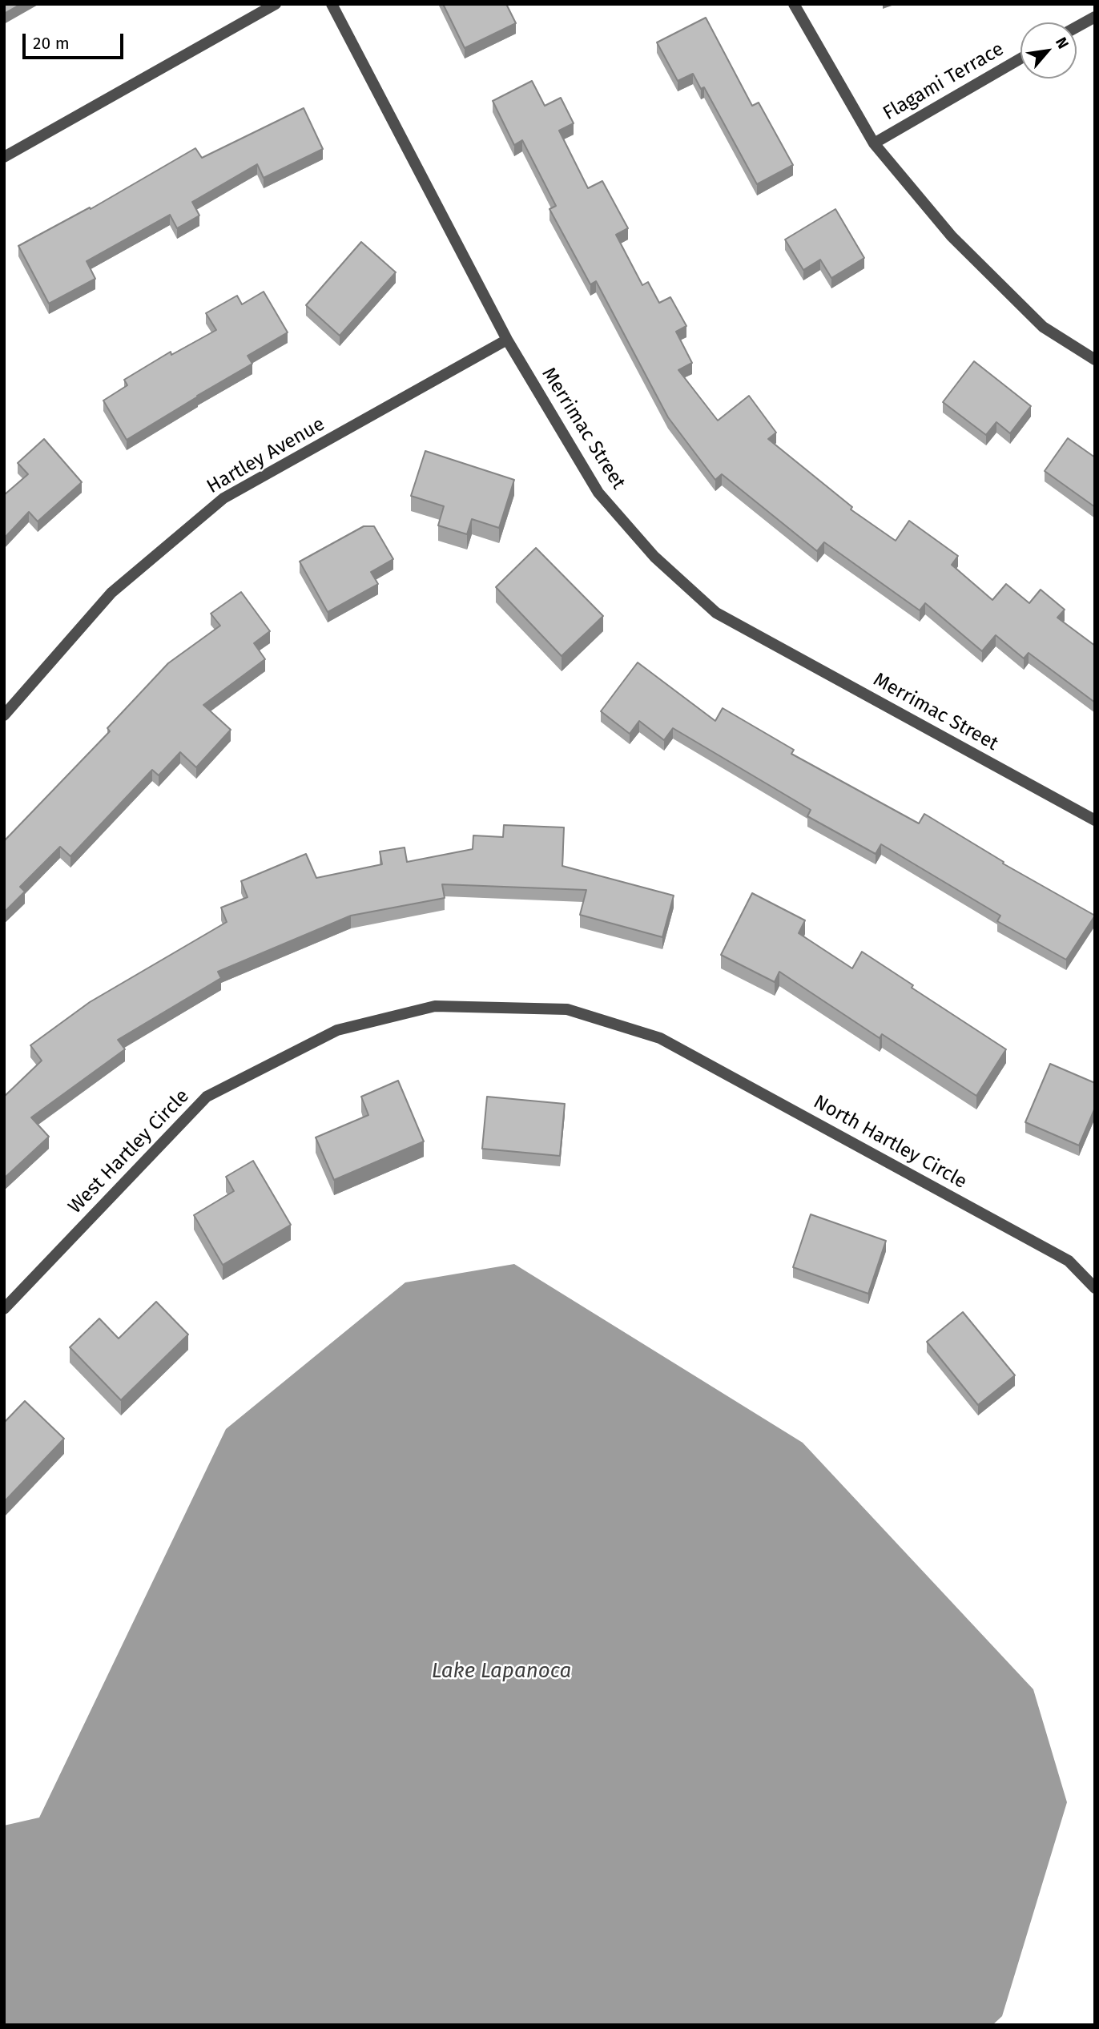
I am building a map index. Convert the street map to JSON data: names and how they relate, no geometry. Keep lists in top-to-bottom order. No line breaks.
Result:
{"streets":{"street":["Flagami Terrace","Merrimac Street","Hartley Avenue","North Hartley Circle","West Hartley Circle"]},"crossings":[["Merrimac Street","Hartley Avenue"],["North Hartley Circle","West Hartley Circle"]],"water":["Lake Lapanoca"],"scale_bar":"20 m","north":"top right"}
